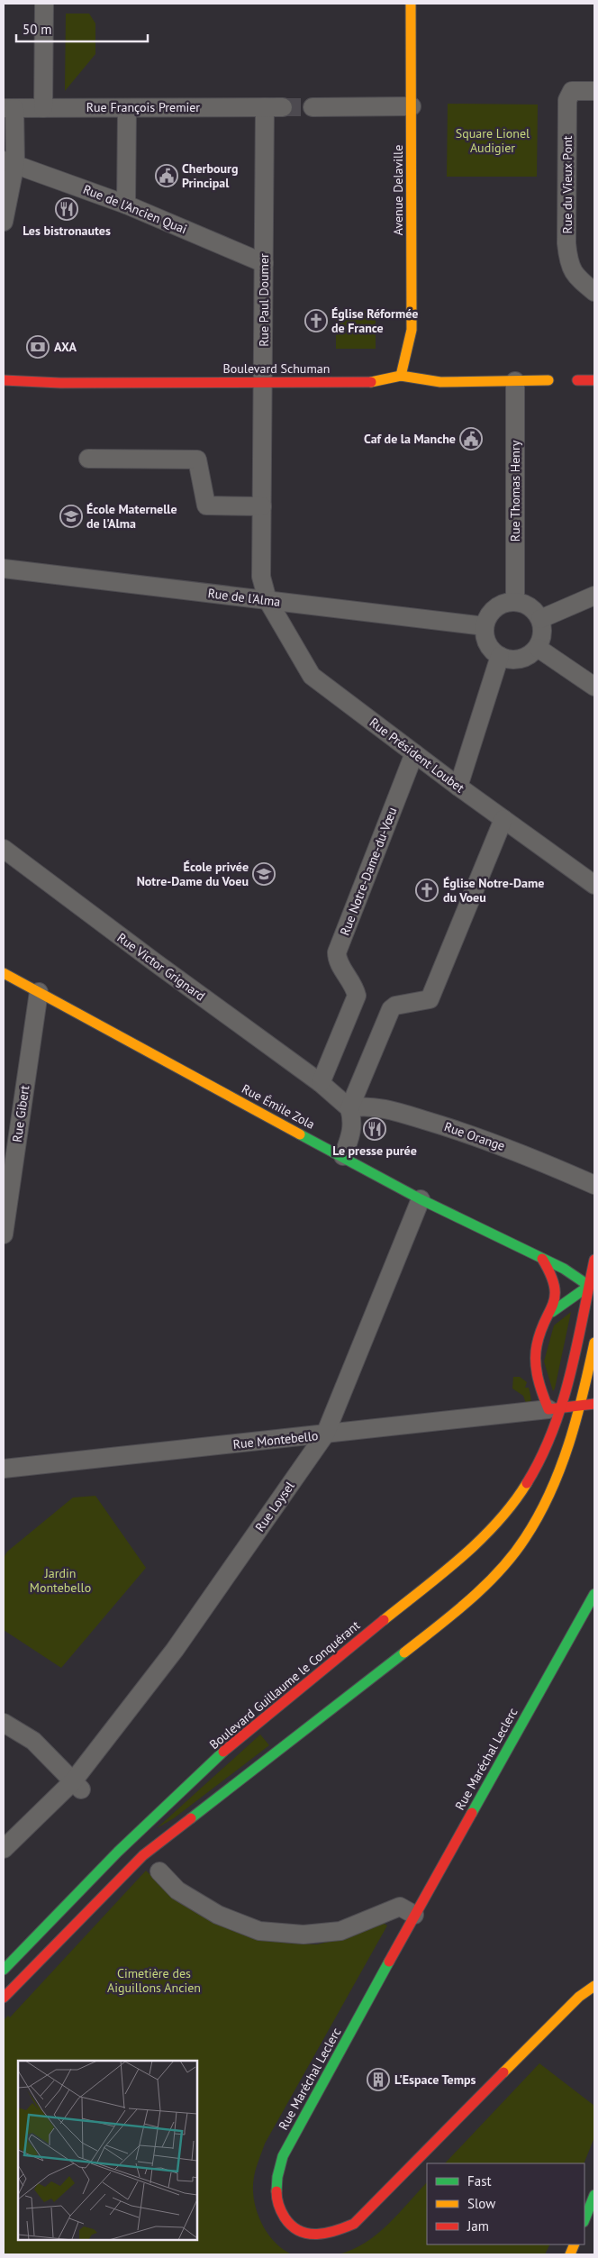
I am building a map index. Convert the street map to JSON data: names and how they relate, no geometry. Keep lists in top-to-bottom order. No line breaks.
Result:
{"streets":{"main road":["Avenue Delaville","Boulevard Schuman","Rue Émile Zola","Boulevard Guillaume le Conquérant","Rue Maréchal Leclerc"],"street":["Rue François Premier","Rue du Vieux Pont","Rue de l'Ancien Quai","Rue Paul Doumer","Rue Thomas Henry","Rue de l'Alma","Rue Président Loubet","Rue Notre-Dame-du-Vœu","Rue Victor Grignard","Rue Gibert","Rue Orange","Rue Montebello","Rue Loysel"]},"crossings":[["Rue François Premier","Rue Paul Doumer"],["Avenue Delaville","Boulevard Schuman"],["Rue de l'Ancien Quai","Rue Paul Doumer"],["Rue Paul Doumer","Boulevard Schuman"],["Rue Paul Doumer","Rue de l'Alma"],["Rue Paul Doumer","Rue Président Loubet"],["Boulevard Schuman","Rue Thomas Henry"],["Rue Thomas Henry","Rue de l'Alma"],["Rue de l'Alma","Rue Président Loubet"],["Rue Président Loubet","Rue Notre-Dame-du-Vœu"],["Rue Notre-Dame-du-Vœu","Rue Victor Grignard"],["Rue Émile Zola","Rue Gibert"],["Rue Émile Zola","Rue Loysel"],["Rue Émile Zola","Boulevard Guillaume le Conquérant"],["Rue Montebello","Rue Loysel"],["Rue Montebello","Boulevard Guillaume le Conquérant"]],"parks":["Square Lionel Audigier","Jardin Montebello","Cimetière des Aiguillons Ancien"],"places":{"public building":["Cherbourg Principal","Caf de la Manche"],"restaurant":["Les bistronautes","Le presse purée"],"church":["Église Réformée de France","Église Notre-Dame du Voeu"],"bank":["AXA"],"school or university":["École Maternelle de l'Alma","École privée Notre-Dame du Voeu"],"building":["L'Espace Temps"]},"legend":["Fast","Slow","Jam"],"scale_bar":"50 m"}
